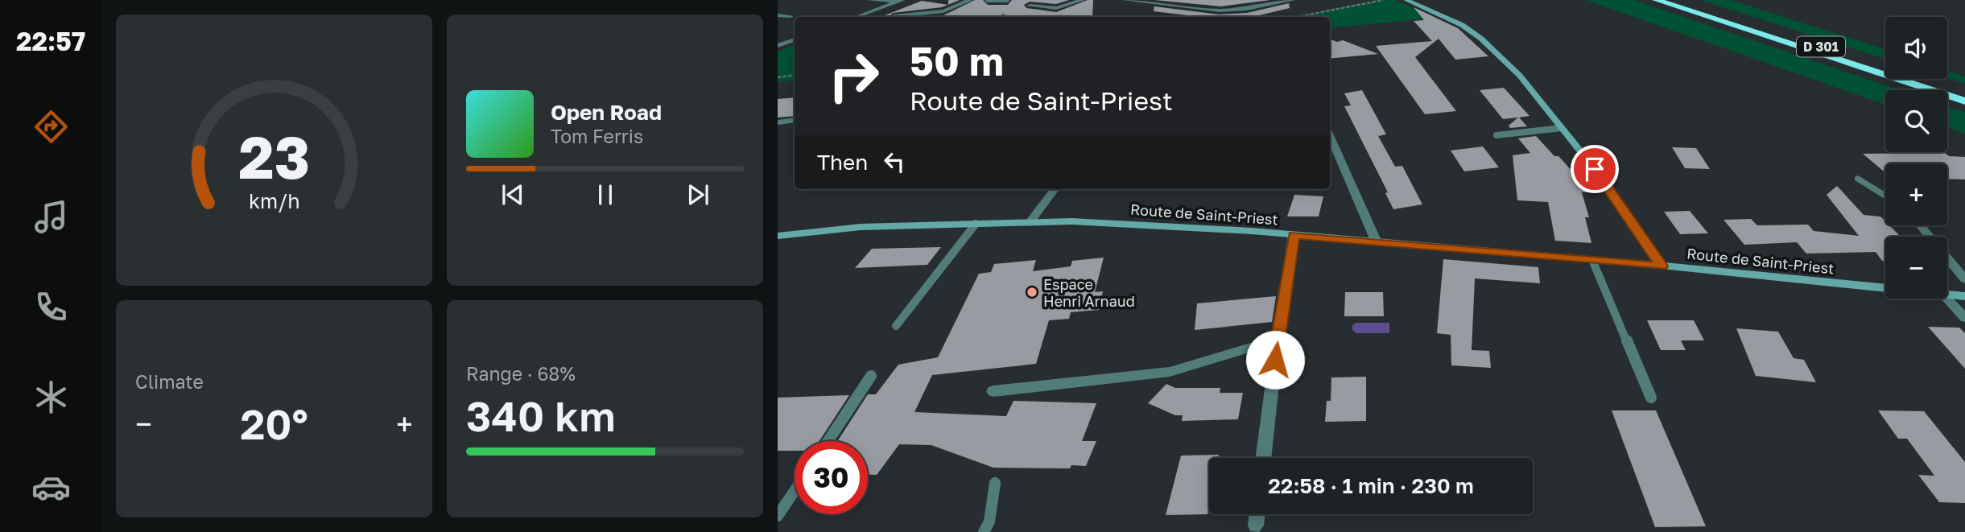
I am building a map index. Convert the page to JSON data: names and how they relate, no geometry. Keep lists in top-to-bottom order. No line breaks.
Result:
{"streets":{"highway":["D 301"],"street":["Route de Saint-Priest"]},"places":["Espace Henri Arnaud"],"page":{"tabs":"22:57","map_buttons":["+","−"],"turn":["50 m","Route de Saint-Priest"],"song":["Open Road","Tom Ferris"],"then":"Then","tile":["Climate",["Range · 68%","340 km"]],"heat":["−","20°","+"],"limit":"30","trip":"22:58 · 1 min · 230 m","gauge":["23","km/h"]}}
